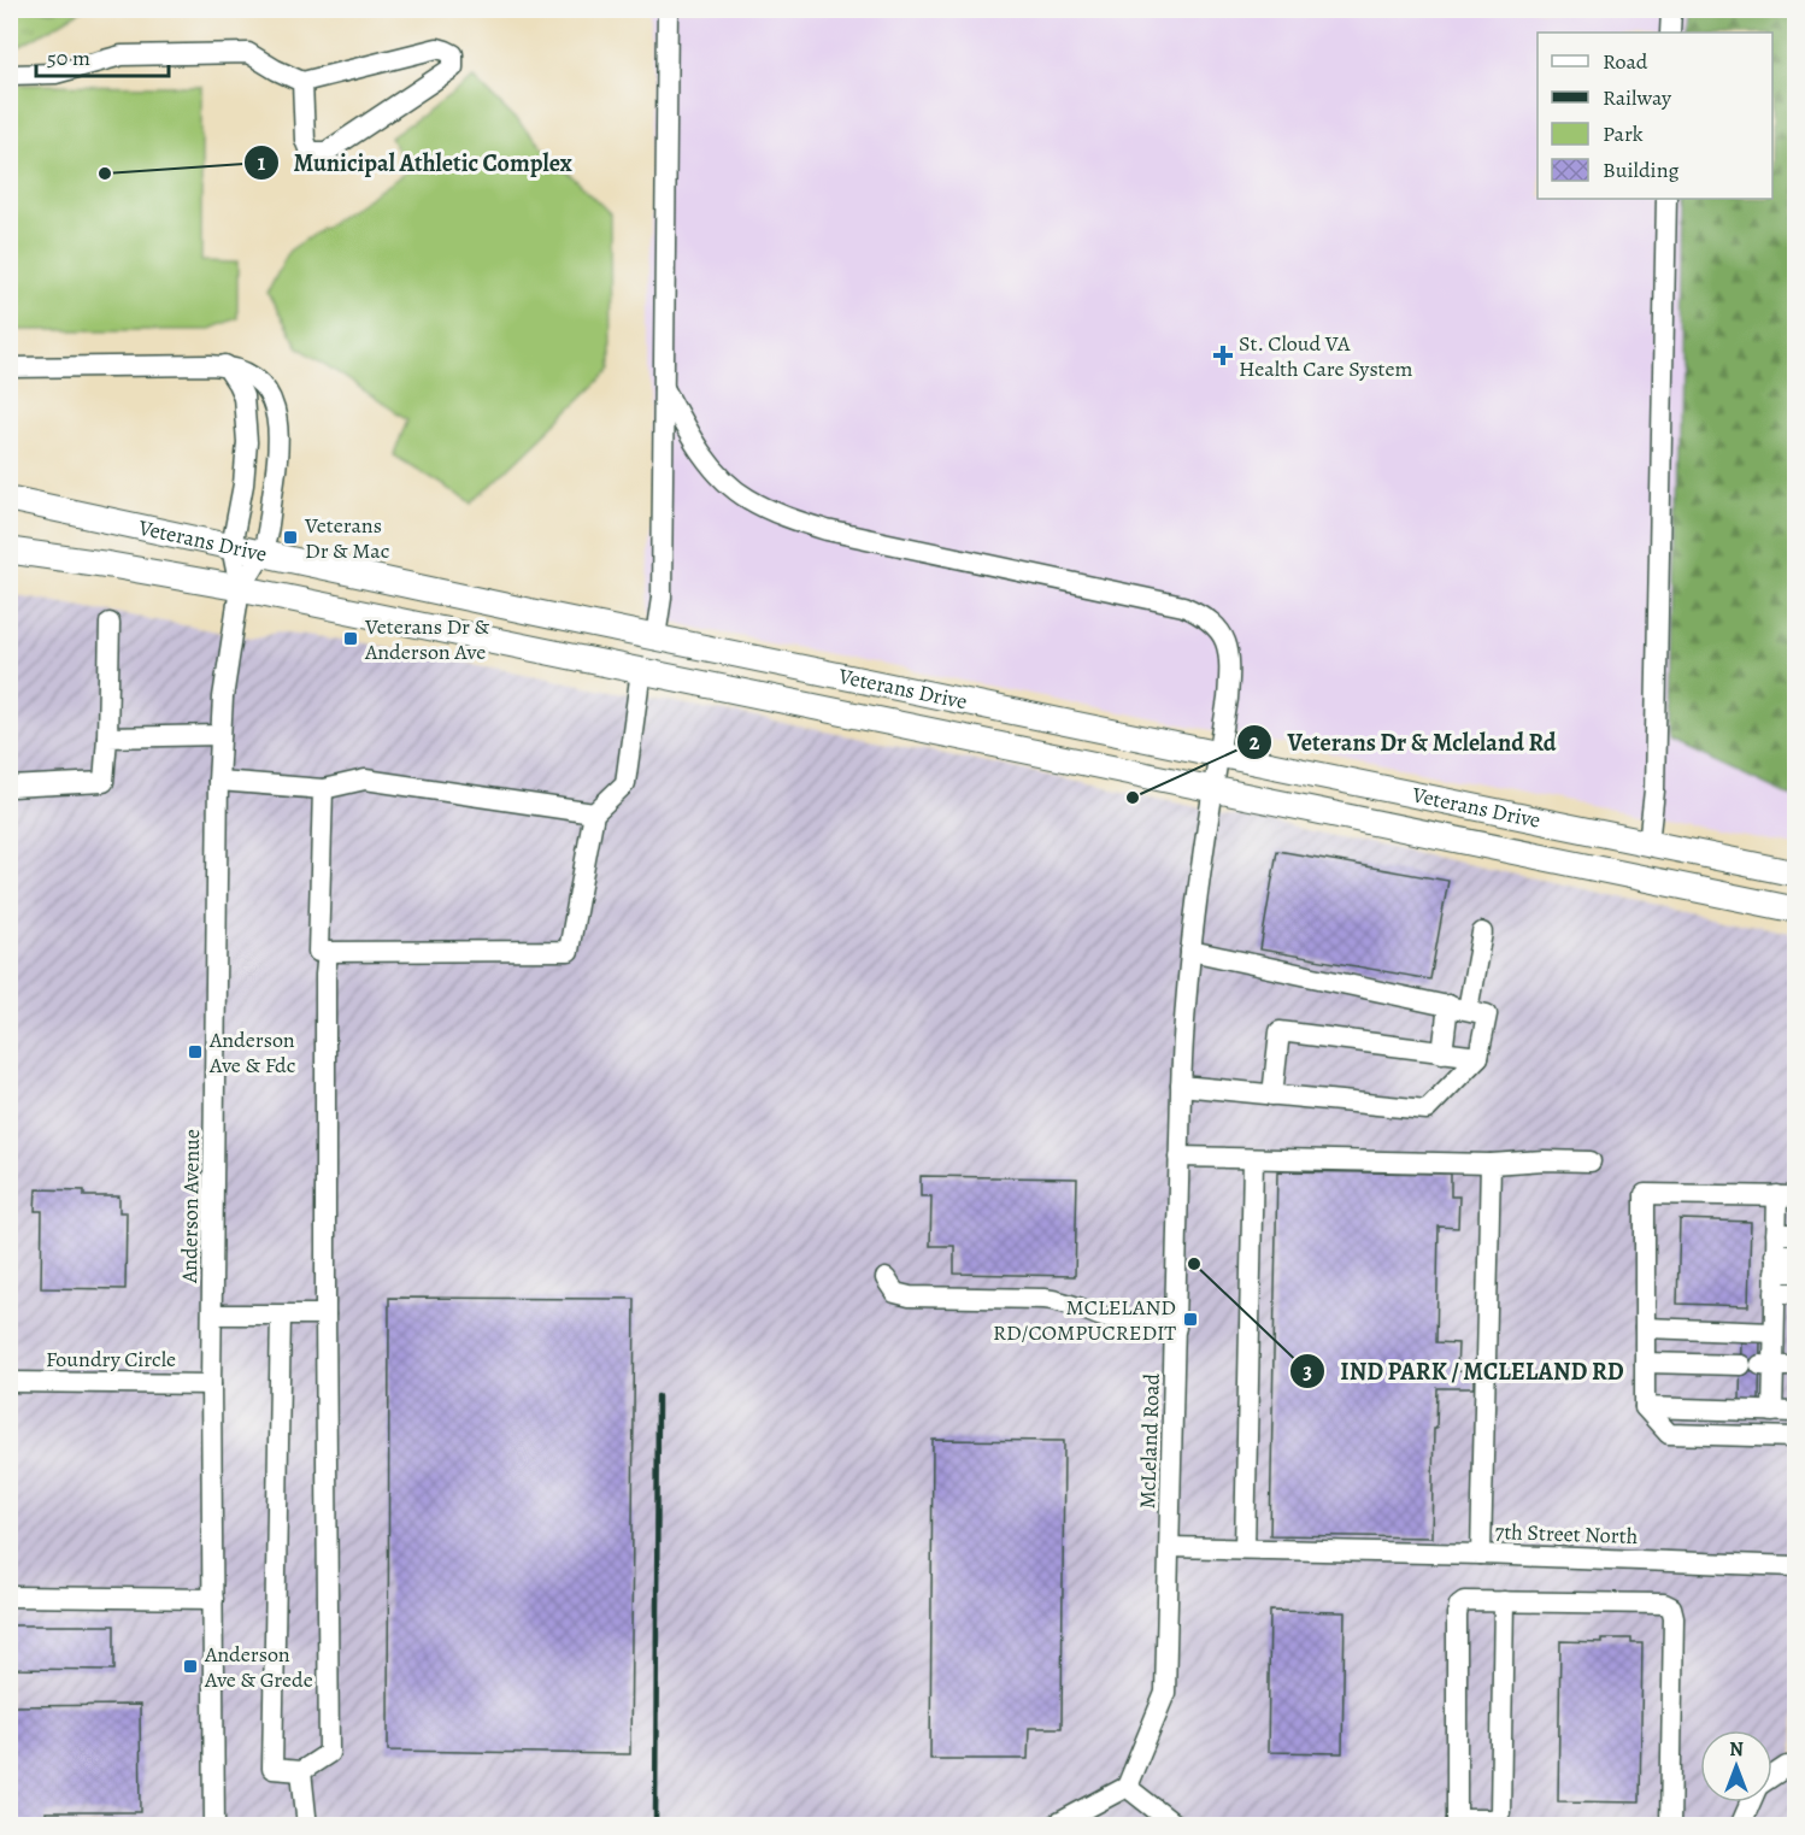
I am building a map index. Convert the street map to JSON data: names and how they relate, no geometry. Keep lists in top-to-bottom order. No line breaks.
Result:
{"streets":{"main road":["Veterans Drive"],"street":["Anderson Avenue","Foundry Circle","McLeland Road","7th Street North"]},"crossings":[["Veterans Drive","Anderson Avenue"],["Veterans Drive","McLeland Road"],["Anderson Avenue","Foundry Circle"]],"places":{"other":["Municipal Athletic Complex","Veterans Dr & Mcleland Rd","IND PARK / MCLELAND RD"],"health":["St. Cloud VA Health Care System"],"transit":["Veterans Dr & Mac","Veterans Dr & Anderson Ave","Anderson Ave & Fdc","MCLELAND RD/COMPUCREDIT","Anderson Ave & Grede"]},"legend":["Road","Railway","Park","Building"],"scale_bar":"50 m","north":"top"}
